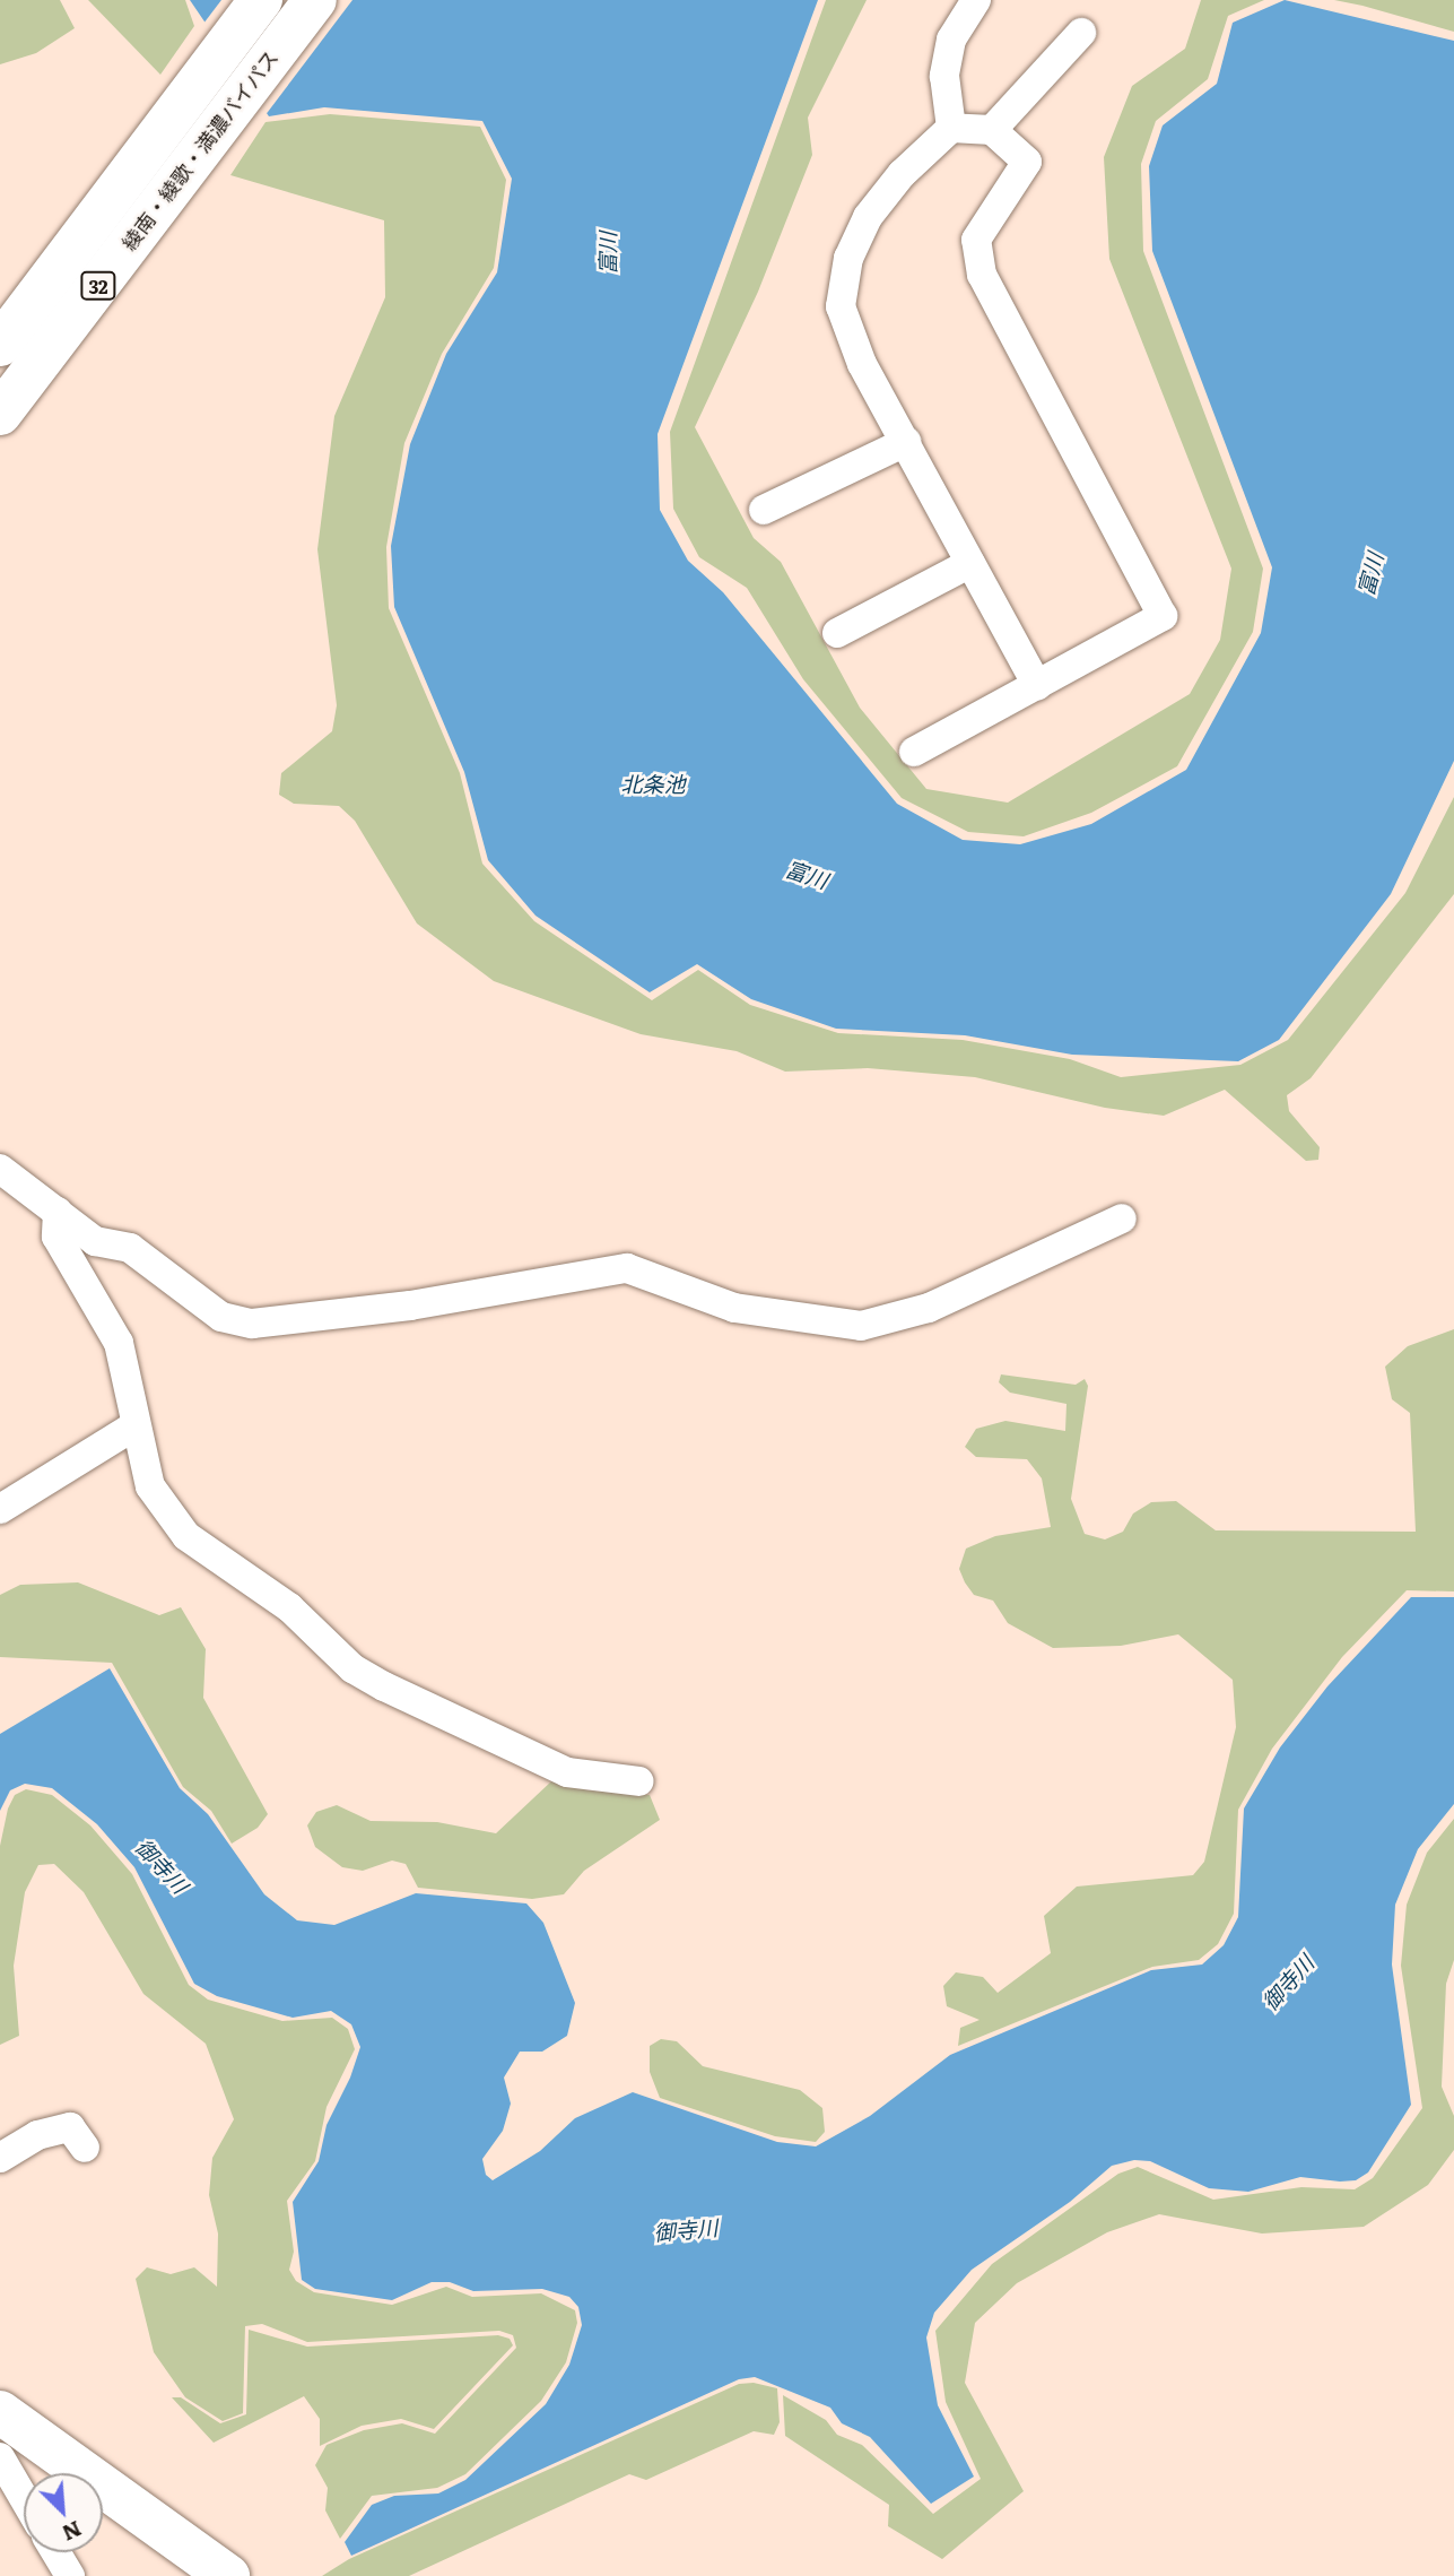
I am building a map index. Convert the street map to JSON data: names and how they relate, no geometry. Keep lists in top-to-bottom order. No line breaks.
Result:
{"streets":{"main road":["綾南・綾歌・満濃バイパス","32"]},"water":["富川","北条池","御寺川"],"north":"bottom right"}
